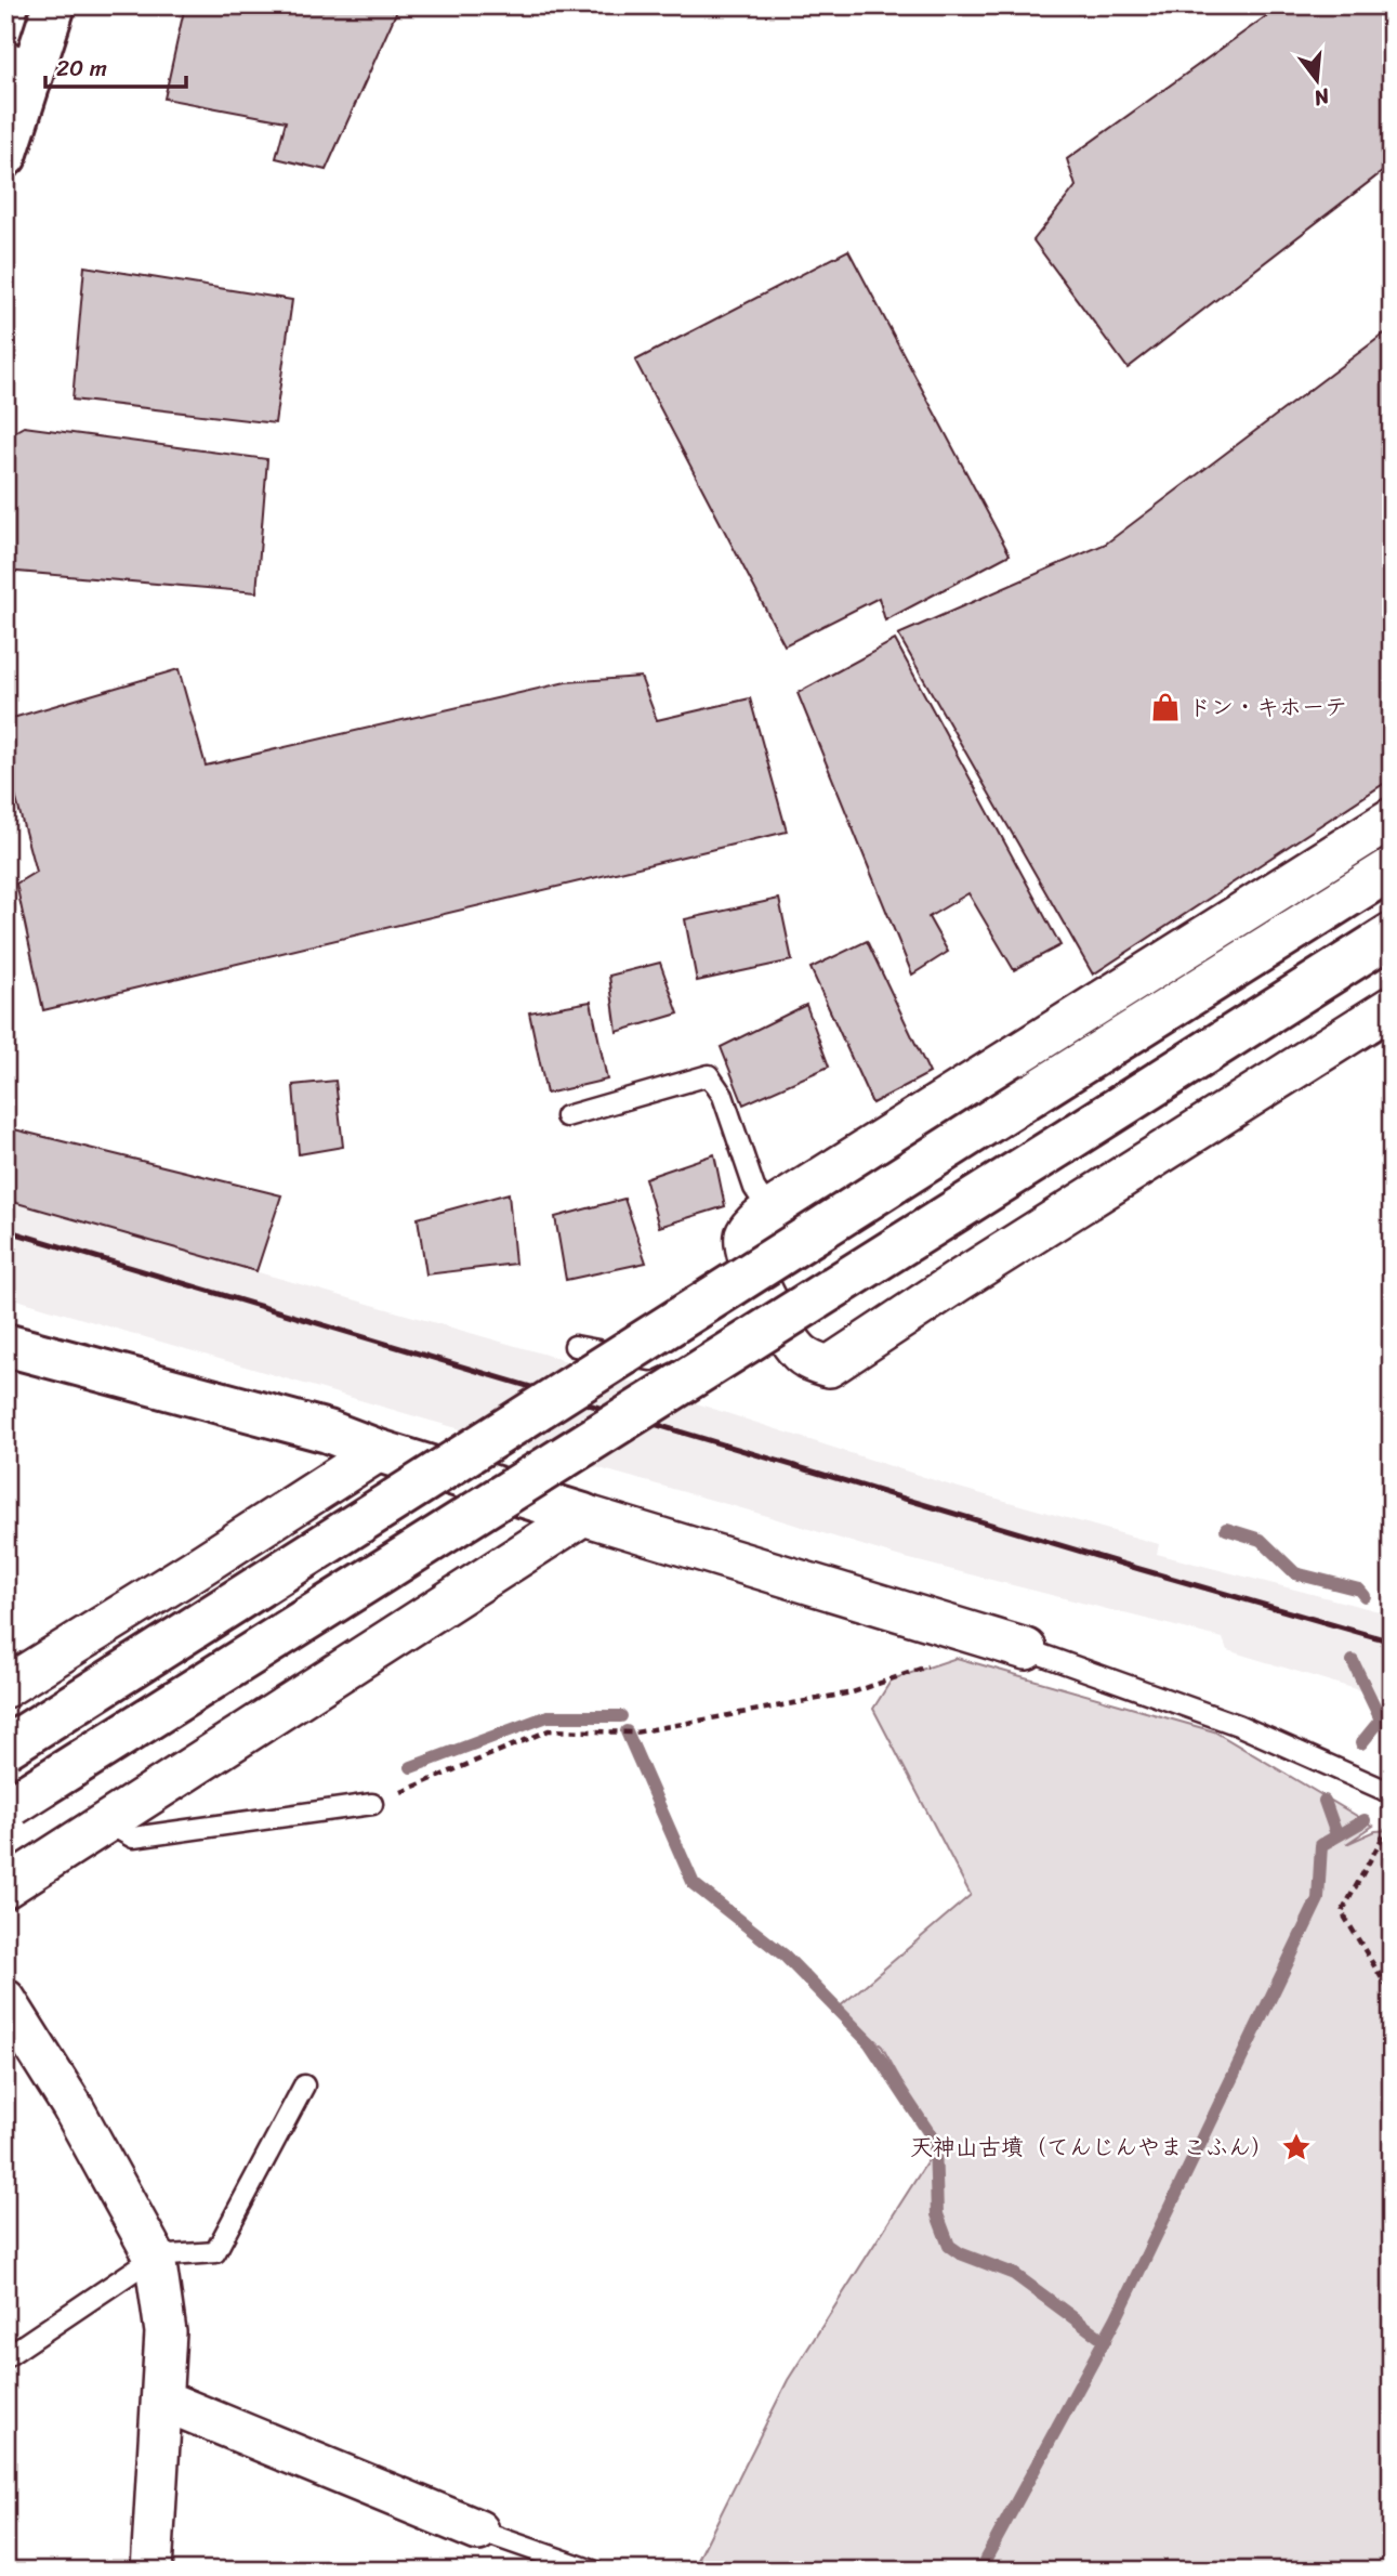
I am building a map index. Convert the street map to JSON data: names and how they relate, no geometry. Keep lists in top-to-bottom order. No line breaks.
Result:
{"places":{"shop":["ドン・キホーテ"],"place":["天神山古墳（てんじんやまこふん）"]},"scale_bar":"20 m","north":"bottom"}
